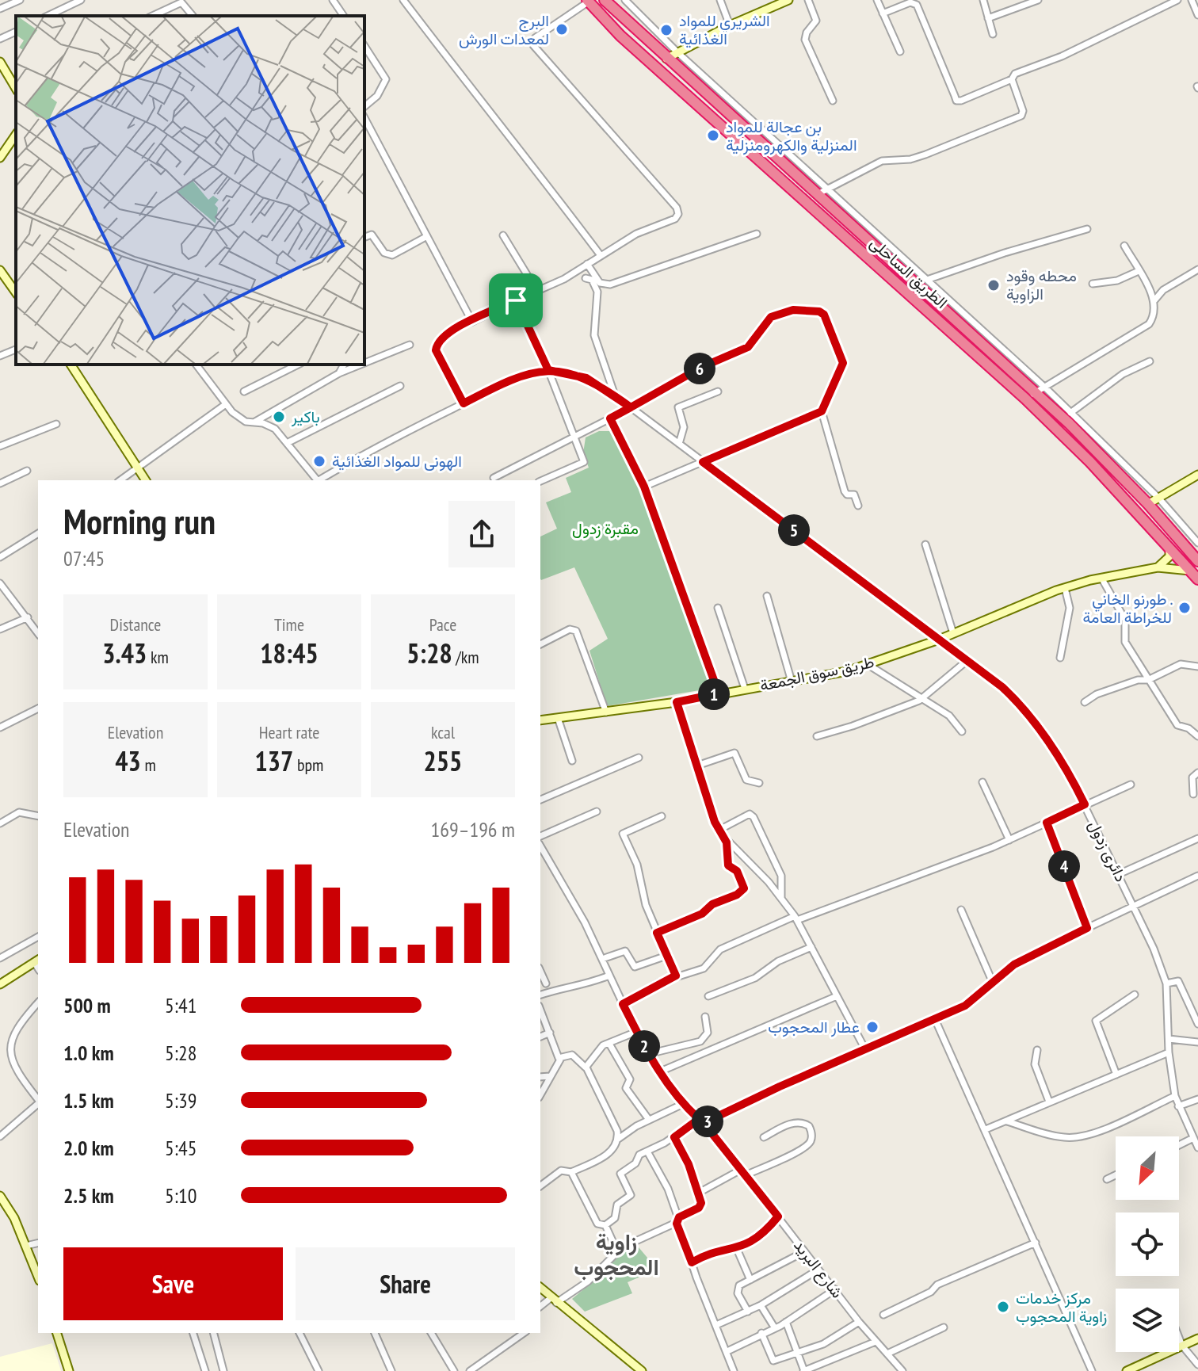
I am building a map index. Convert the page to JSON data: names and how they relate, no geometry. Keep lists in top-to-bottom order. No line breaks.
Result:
{"streets":{"highway":["الطريق الساحلى"],"street":["طريق سوق الجمعة","دائرى زدول","شارع البريد"]},"crossings":[["الطريق الساحلى","طريق سوق الجمعة"],["طريق سوق الجمعة","دائرى زدول"]],"districts":["زاوية المحجوب"],"parks":["مقبرة زدول"],"places":["البرج لمعدات الورش","الشريري للمواد الغذائية","بن عجالة للمواد المنزلية والكهرومنزلية","محطه وقود الزاوية","باكير","الهونى للمواد الغذائية","طورنو الخاني . للخراطة العامة","عطار المحجوب","مركز خدمات زاوية المحجوب"],"north":"bottom left","page":{"pins":["6","5","1","4","2","3"],"heading":["Morning run","07:45"],"stats":[["Distance","3.43 km"],["Time","18:45"],["Pace","5:28 /km"],["Elevation","43 m"],["Heart rate","137 bpm"],["kcal","255"]],"chart":["Elevation","169–196 m"],"list":[{"name":"500 m","note":"5:41"},{"name":"1.0 km","note":"5:28"},{"name":"1.5 km","note":"5:39"},{"name":"2.0 km","note":"5:45"},{"name":"2.5 km","note":"5:10"}],"buttons":["Save","Share"]}}
